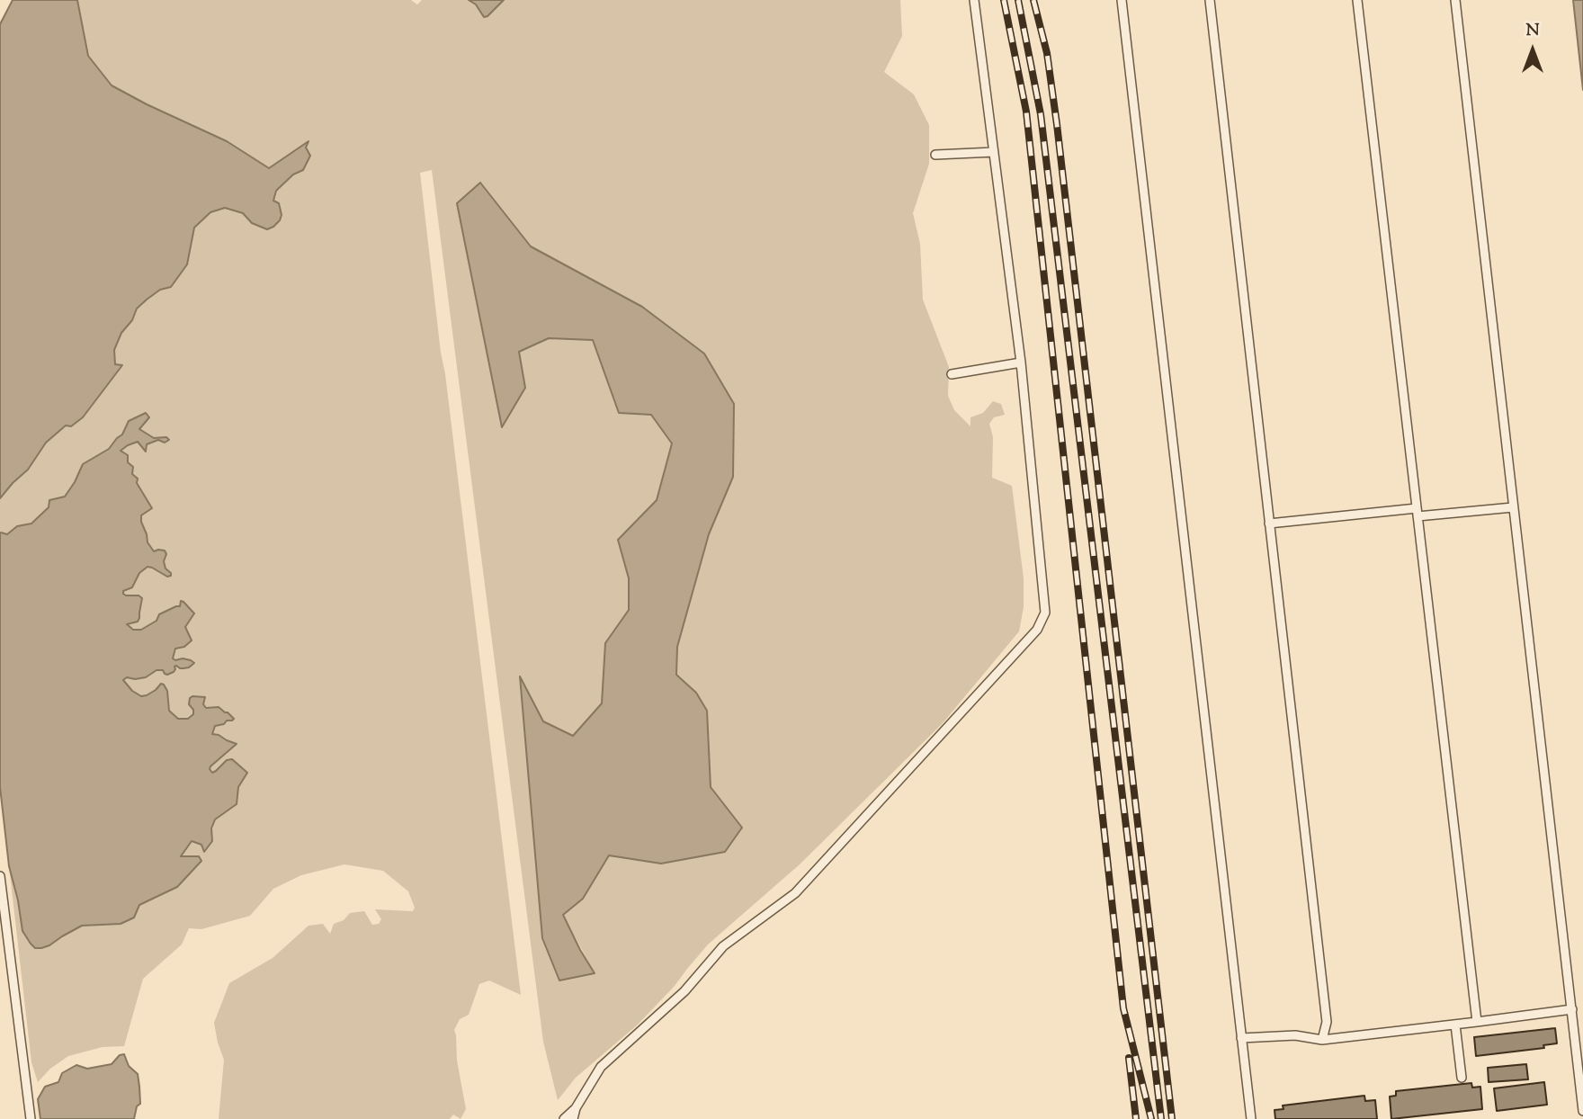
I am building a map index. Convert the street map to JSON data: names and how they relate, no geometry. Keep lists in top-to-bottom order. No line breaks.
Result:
{"north":"top"}
